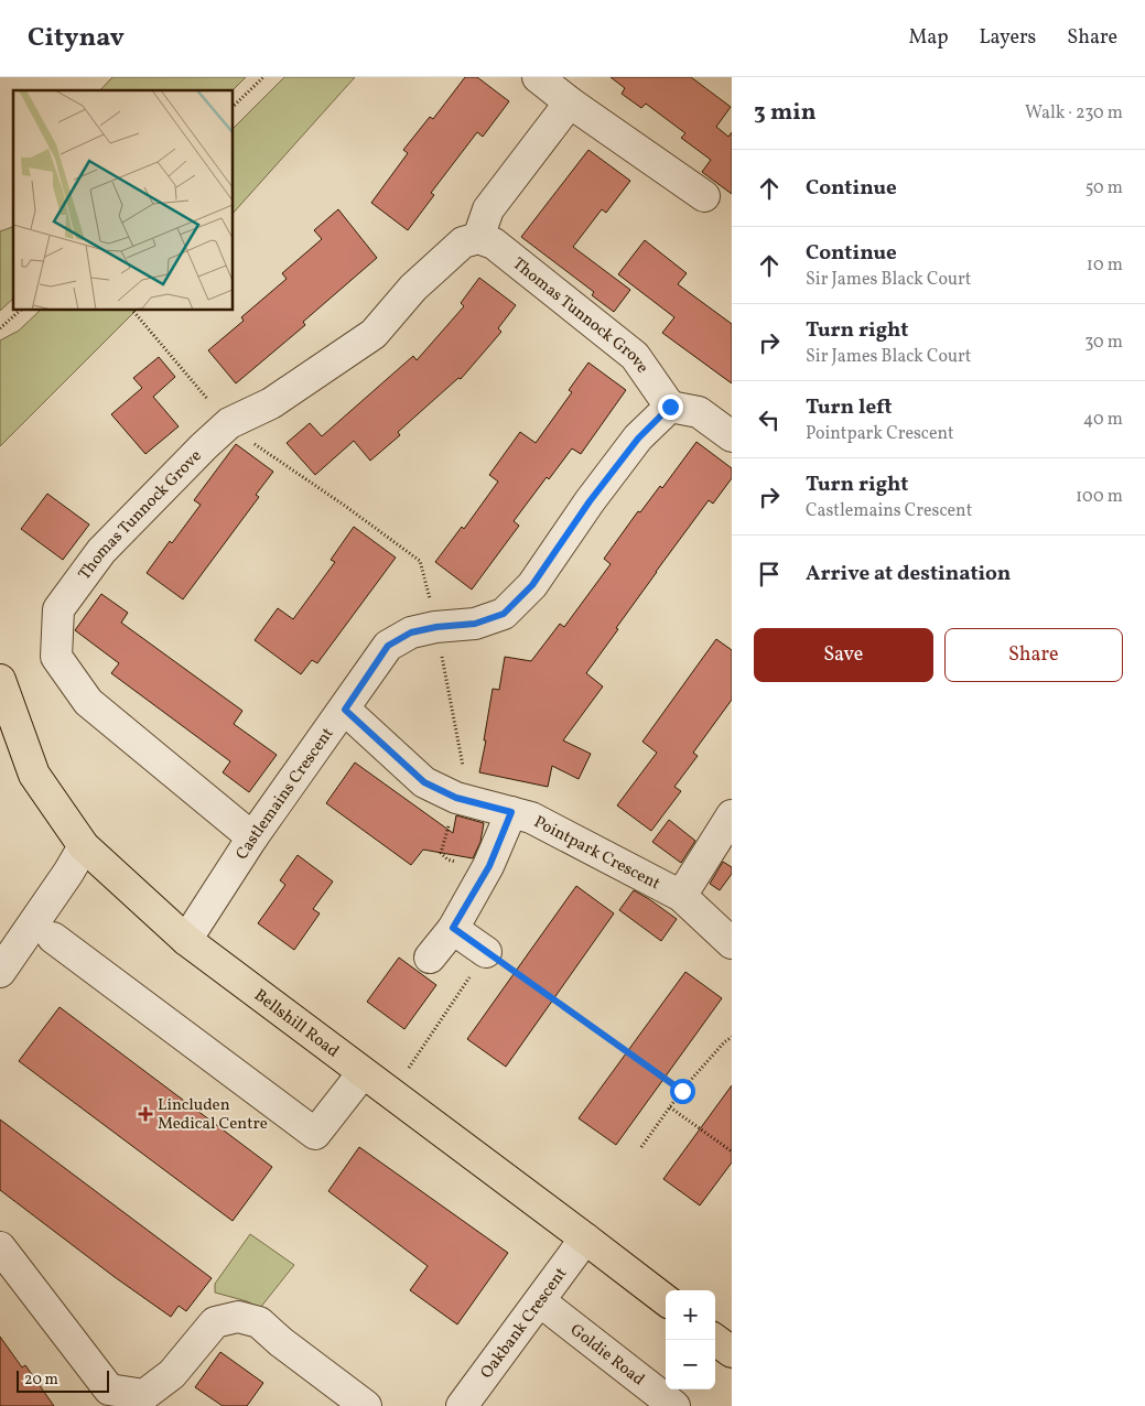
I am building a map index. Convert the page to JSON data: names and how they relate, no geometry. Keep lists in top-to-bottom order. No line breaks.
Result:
{"streets":{"main road":["Bellshill Road"],"street":["Thomas Tunnock Grove","Castlemains Crescent","Pointpark Crescent","Oakbank Crescent","Goldie Road"]},"crossings":[["Thomas Tunnock Grove","Castlemains Crescent"],["Castlemains Crescent","Pointpark Crescent"],["Castlemains Crescent","Bellshill Road"],["Bellshill Road","Oakbank Crescent"],["Oakbank Crescent","Goldie Road"]],"places":{"health":["Lincluden Medical Centre"]},"scale_bar":"20 m","page":{"header":"Citynav","nav":["Map","Layers","Share"],"heading":["3 min","Walk · 230 m"],"list":[["Continue","50 m"],["Continue","Sir James Black Court","10 m"],["Turn right","Sir James Black Court","30 m"],["Turn left","Pointpark Crescent","40 m"],["Turn right","Castlemains Crescent","100 m"],"Arrive at destination"],"buttons":["Save","Share"],"map_buttons":["+","−"],"scale":"20 m"}}
